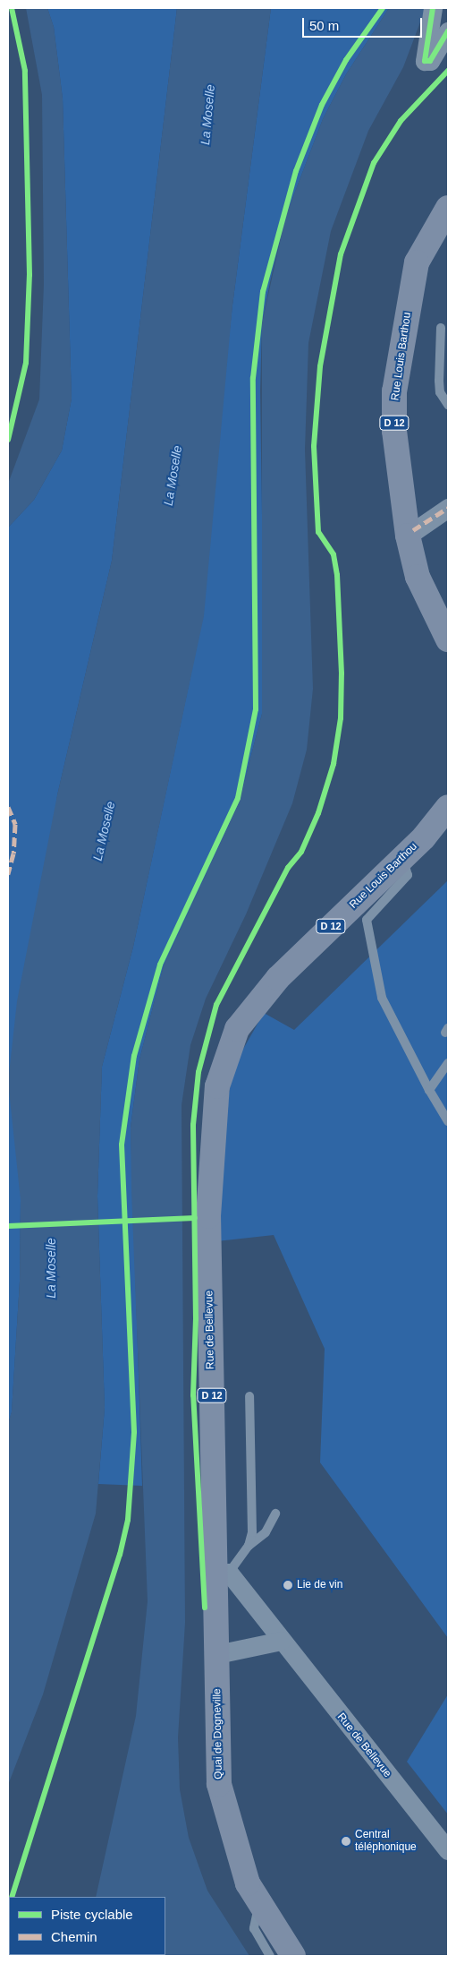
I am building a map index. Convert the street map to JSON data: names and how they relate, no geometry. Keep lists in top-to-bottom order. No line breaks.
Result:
{"streets":{"main road":["Rue Louis Barthou","D 12","Rue de Bellevue","Quai de Dogneville"]},"crossings":[["Rue Louis Barthou","Rue de Bellevue"],["Rue de Bellevue","Quai de Dogneville"]],"water":["La Moselle"],"places":["Lie de vin","Central téléphonique"],"legend":["Piste cyclable","Chemin"],"scale_bar":"50 m"}
